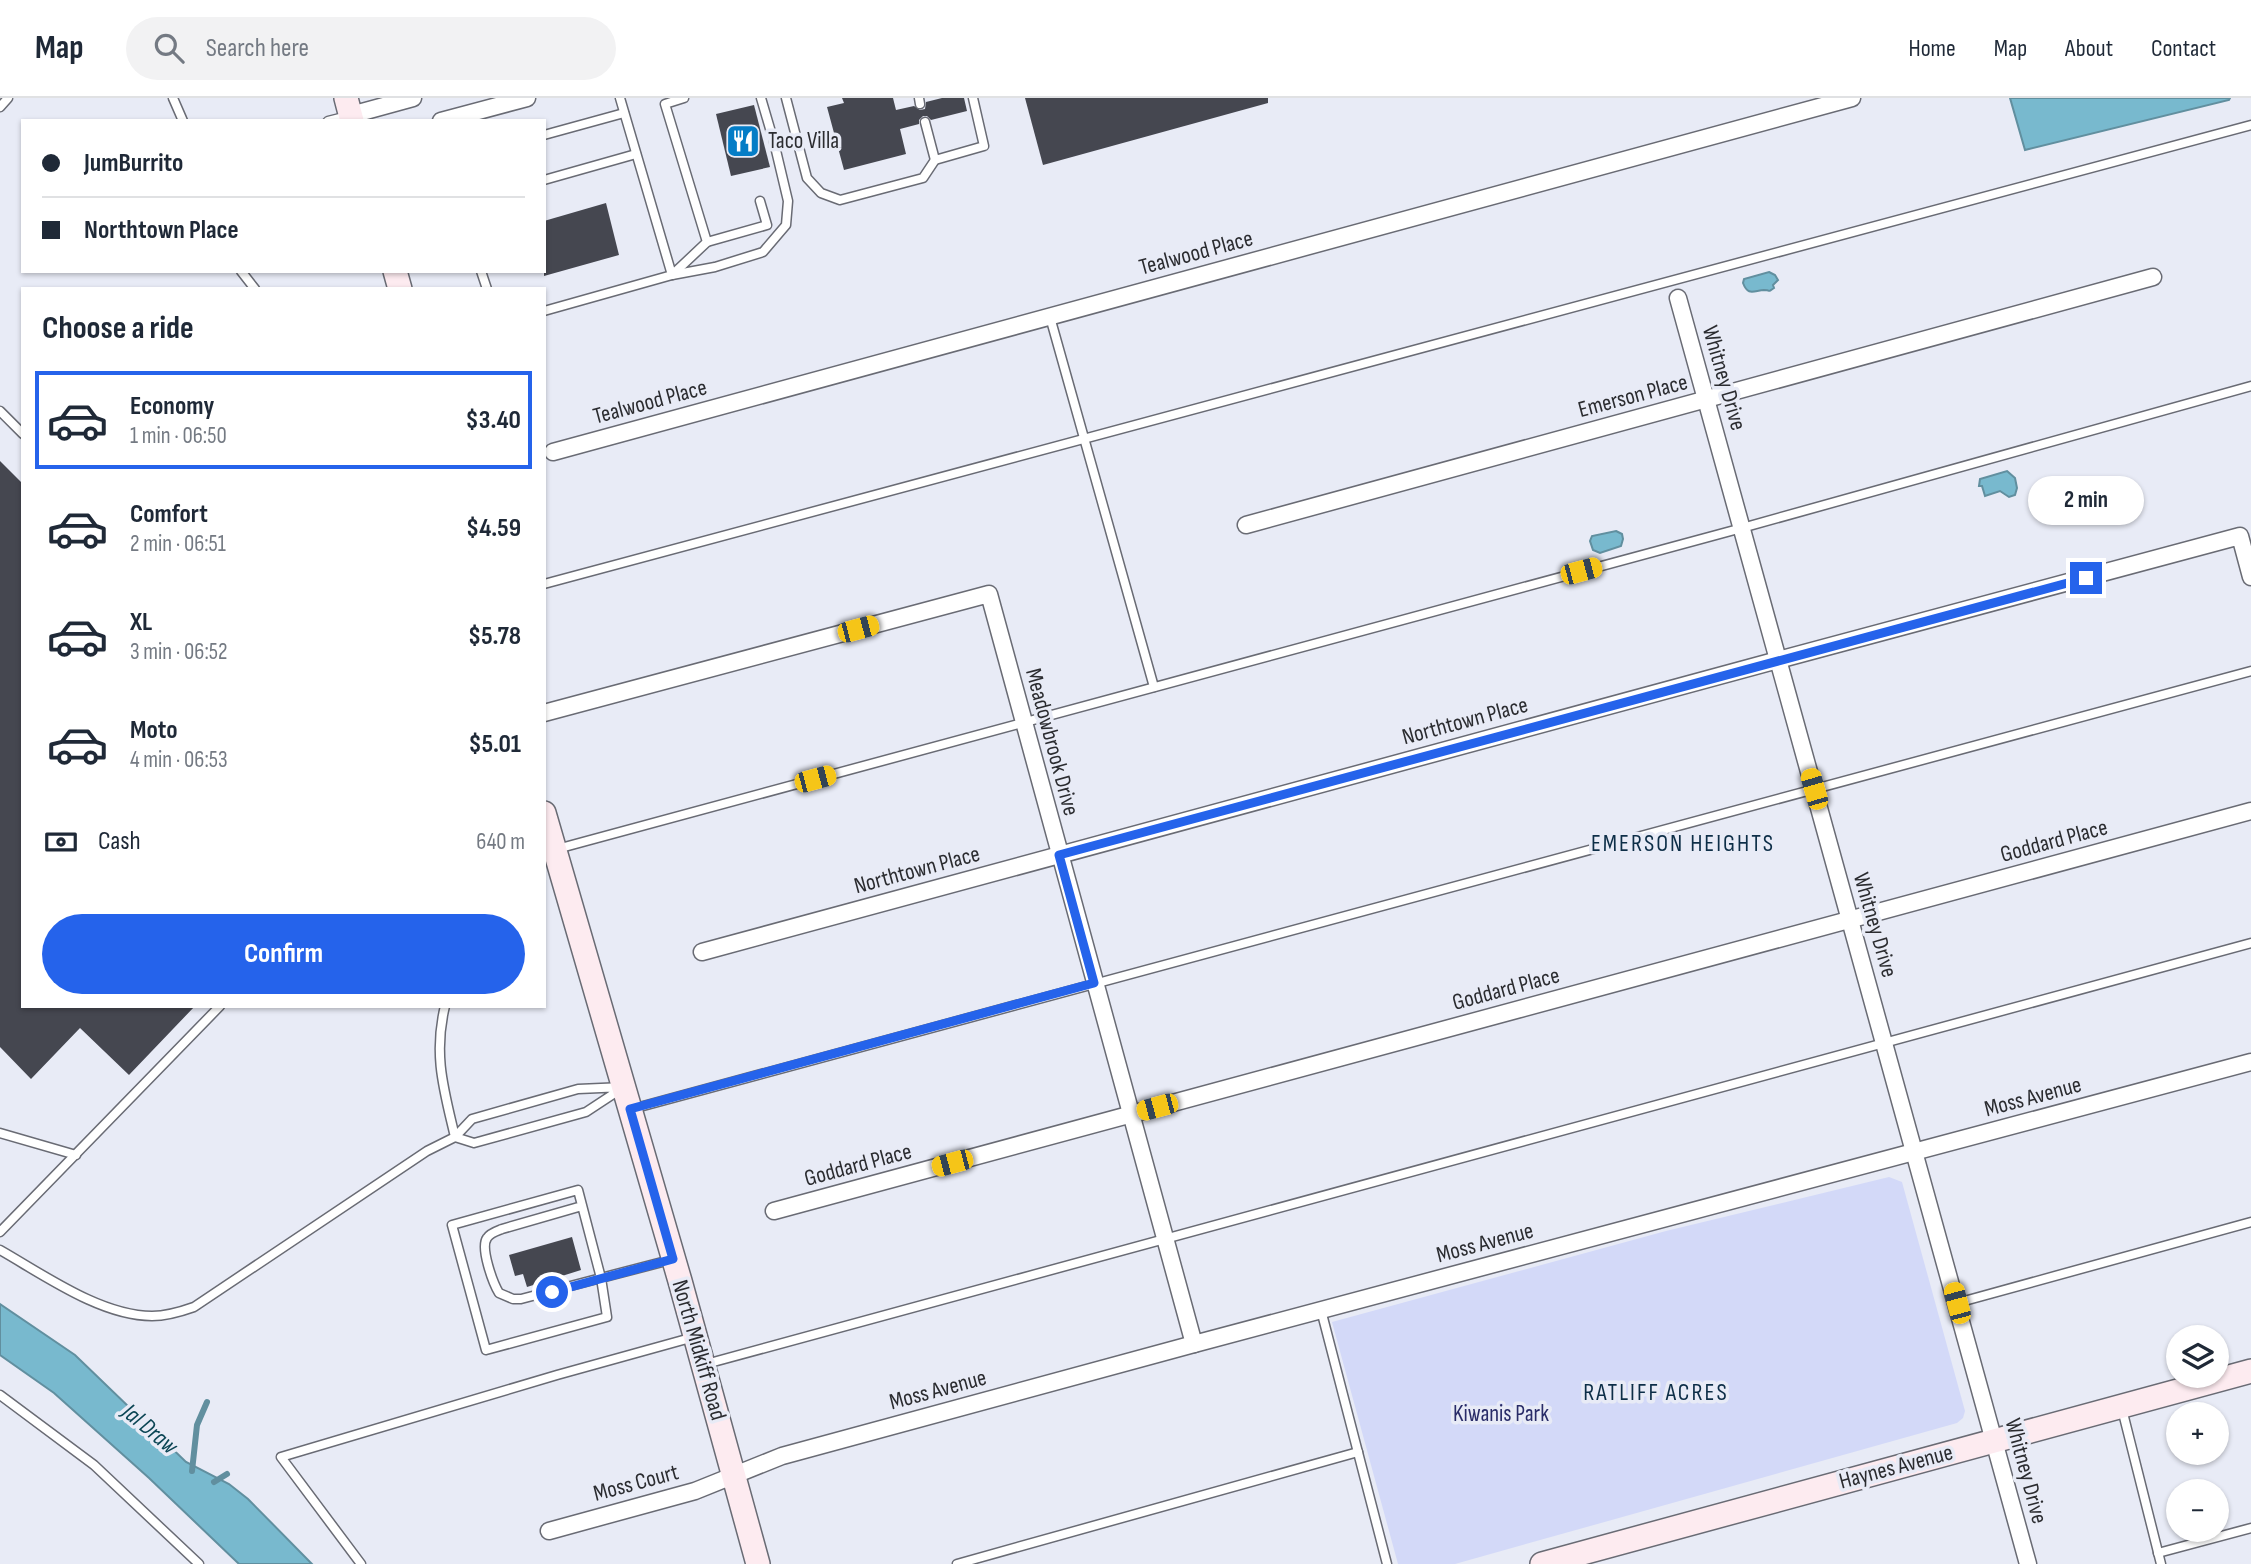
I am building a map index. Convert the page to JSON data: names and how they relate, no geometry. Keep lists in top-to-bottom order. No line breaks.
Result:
{"streets":{"main road":["North Midkiff Road","Haynes Avenue"],"street":["Tealwood Place","Whitney Drive","Emerson Place","Northtown Place","Meadowbrook Drive","Goddard Place","Moss Avenue","Moss Court"]},"crossings":[["Whitney Drive","Emerson Place"],["Whitney Drive","Northtown Place"],["Whitney Drive","Goddard Place"],["Whitney Drive","Moss Avenue"],["Whitney Drive","Haynes Avenue"],["Northtown Place","Meadowbrook Drive"],["Meadowbrook Drive","Goddard Place"],["Meadowbrook Drive","Moss Avenue"],["Moss Avenue","North Midkiff Road"],["Moss Avenue","Moss Court"],["North Midkiff Road","Moss Court"]],"districts":["EMERSON HEIGHTS","RATLIFF ACRES"],"water":["Jal Draw"],"parks":["Kiwanis Park"],"places":{"restaurant":["Taco Villa"]},"page":{"header":"Map","search":"Search here","nav":["Home","Map","About","Contact"],"banner":["JumBurrito","Northtown Place"],"heading":"Choose a ride","list":[{"name":"Economy","note":"1 min · 06:50","value":"$3.40"},{"name":"Comfort","note":"2 min · 06:51","value":"$4.59"},{"name":"XL","note":"3 min · 06:52","value":"$5.78"},{"name":"Moto","note":"4 min · 06:53","value":"$5.01"}],"bubble":"2 min","pay":["Cash","640 m"],"buttons":"Confirm","map_buttons":["+","−"]}}
